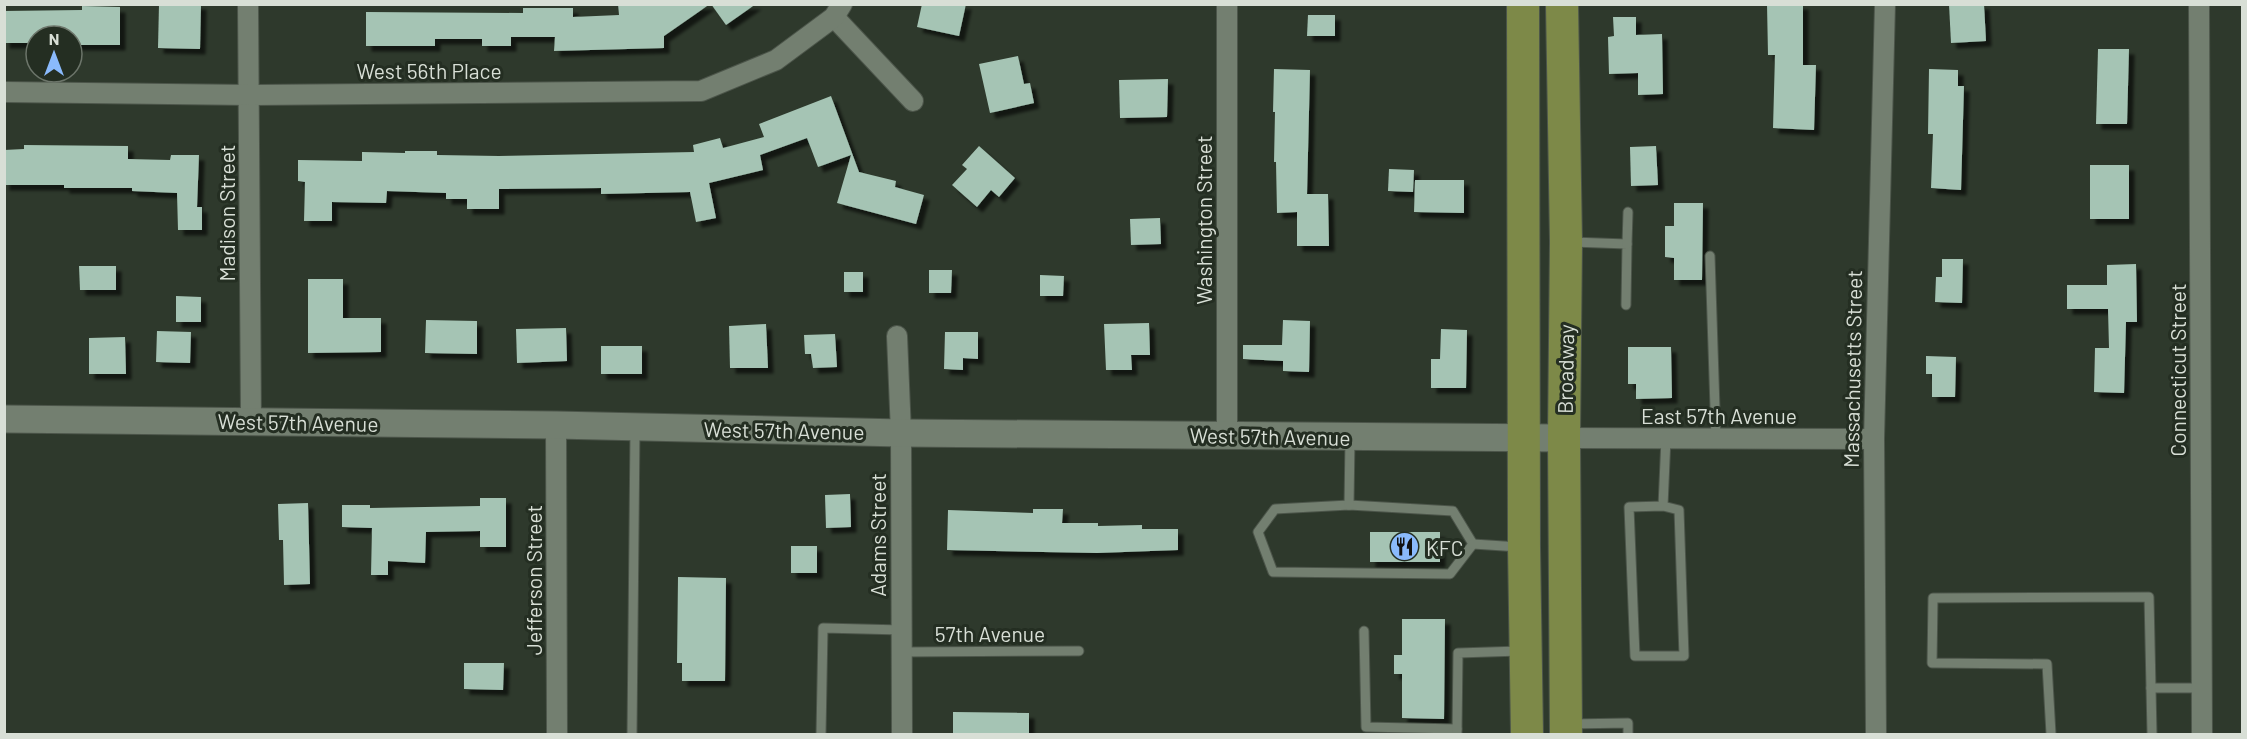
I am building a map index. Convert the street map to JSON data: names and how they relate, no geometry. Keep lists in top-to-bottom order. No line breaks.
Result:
{"streets":{"main road":["Broadway"],"street":["West 56th Place","Madison Street","Washington Street","Massachusetts Street","Connecticut Street","East 57th Avenue","West 57th Avenue","Adams Street","Jefferson Street"],"lane":["57th Avenue"]},"crossings":[["West 56th Place","Madison Street"],["Madison Street","West 57th Avenue"],["Washington Street","West 57th Avenue"],["Broadway","East 57th Avenue"],["Broadway","West 57th Avenue"],["Massachusetts Street","East 57th Avenue"],["East 57th Avenue","West 57th Avenue"],["West 57th Avenue","Adams Street"],["West 57th Avenue","Jefferson Street"],["Adams Street","57th Avenue"]],"places":{"restaurant":["KFC"]},"north":"top"}
